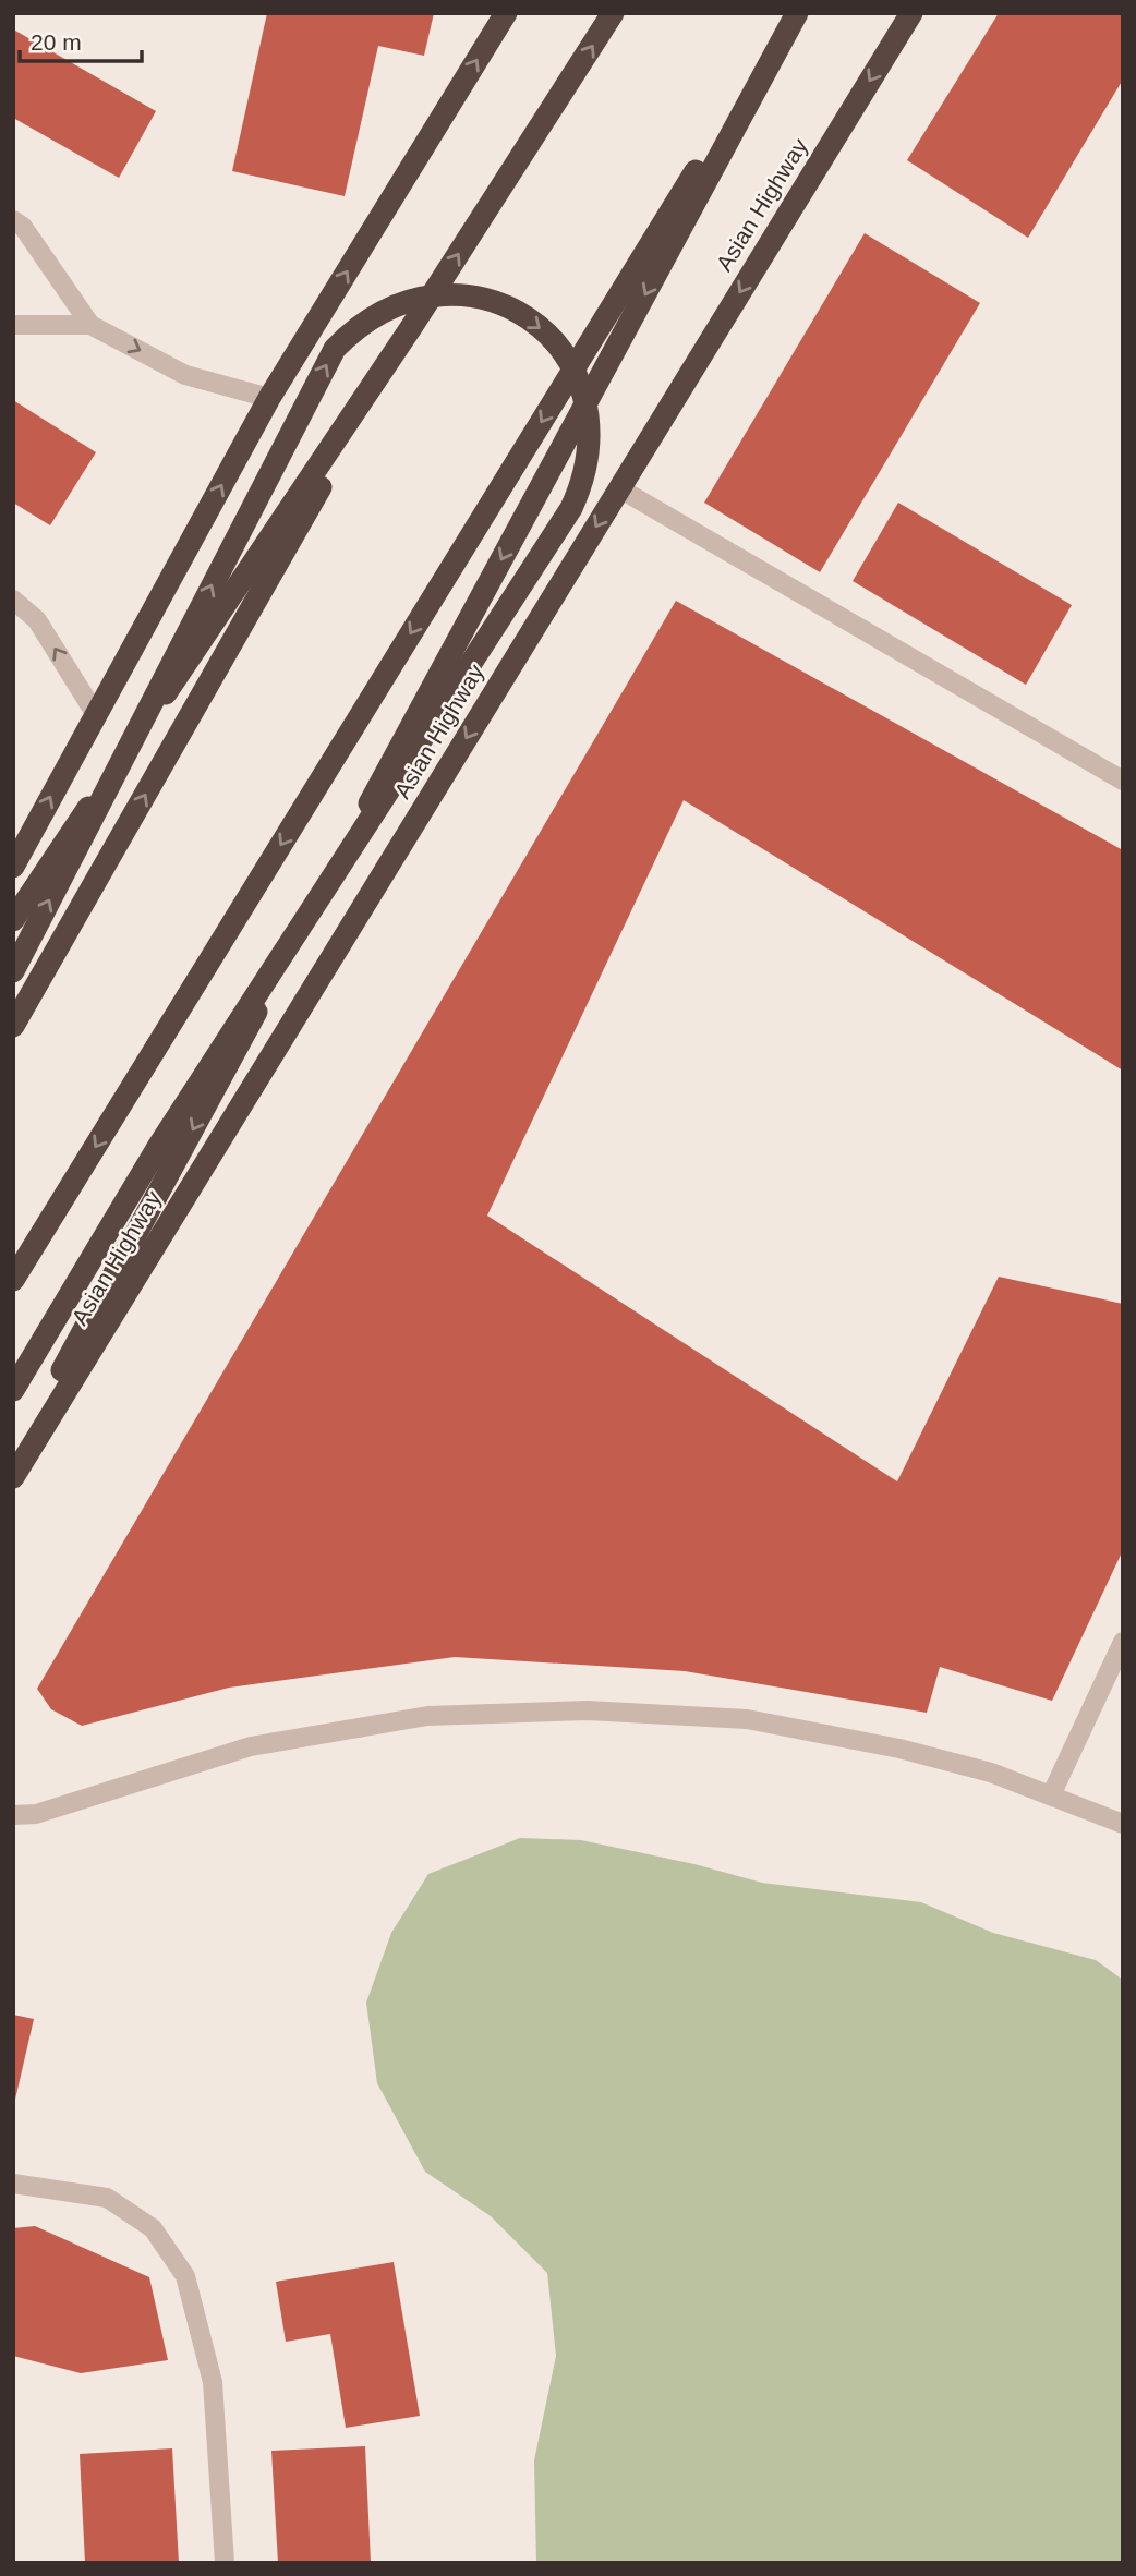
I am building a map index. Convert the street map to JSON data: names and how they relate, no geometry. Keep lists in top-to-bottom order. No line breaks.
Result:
{"streets":{"highway":["Asian Highway"]},"scale_bar":"20 m"}
